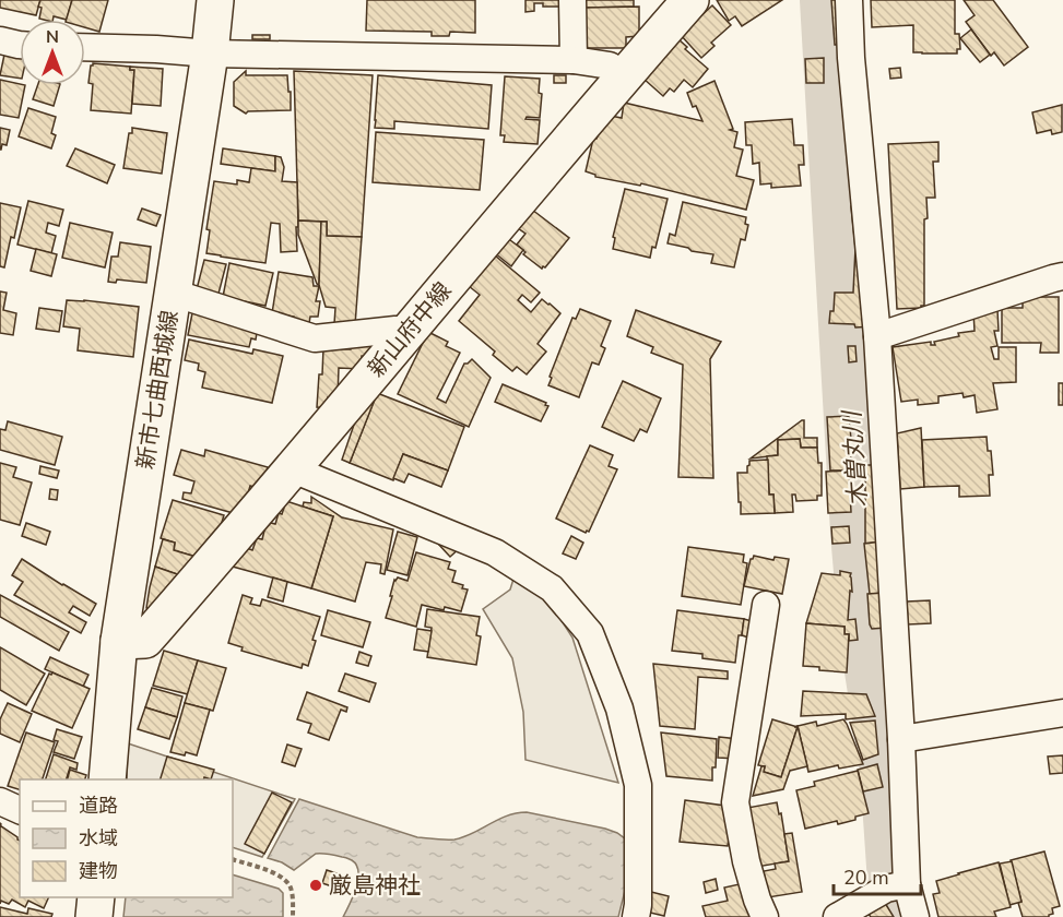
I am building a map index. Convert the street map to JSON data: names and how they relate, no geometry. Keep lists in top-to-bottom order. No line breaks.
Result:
{"streets":{"main road":["新山府中線","新市七曲西城線"]},"crossings":[["新山府中線","新市七曲西城線"]],"water":["木曽丸川"],"places":["厳島神社"],"legend":["道路","水域","建物"],"scale_bar":"20 m","north":"top"}
